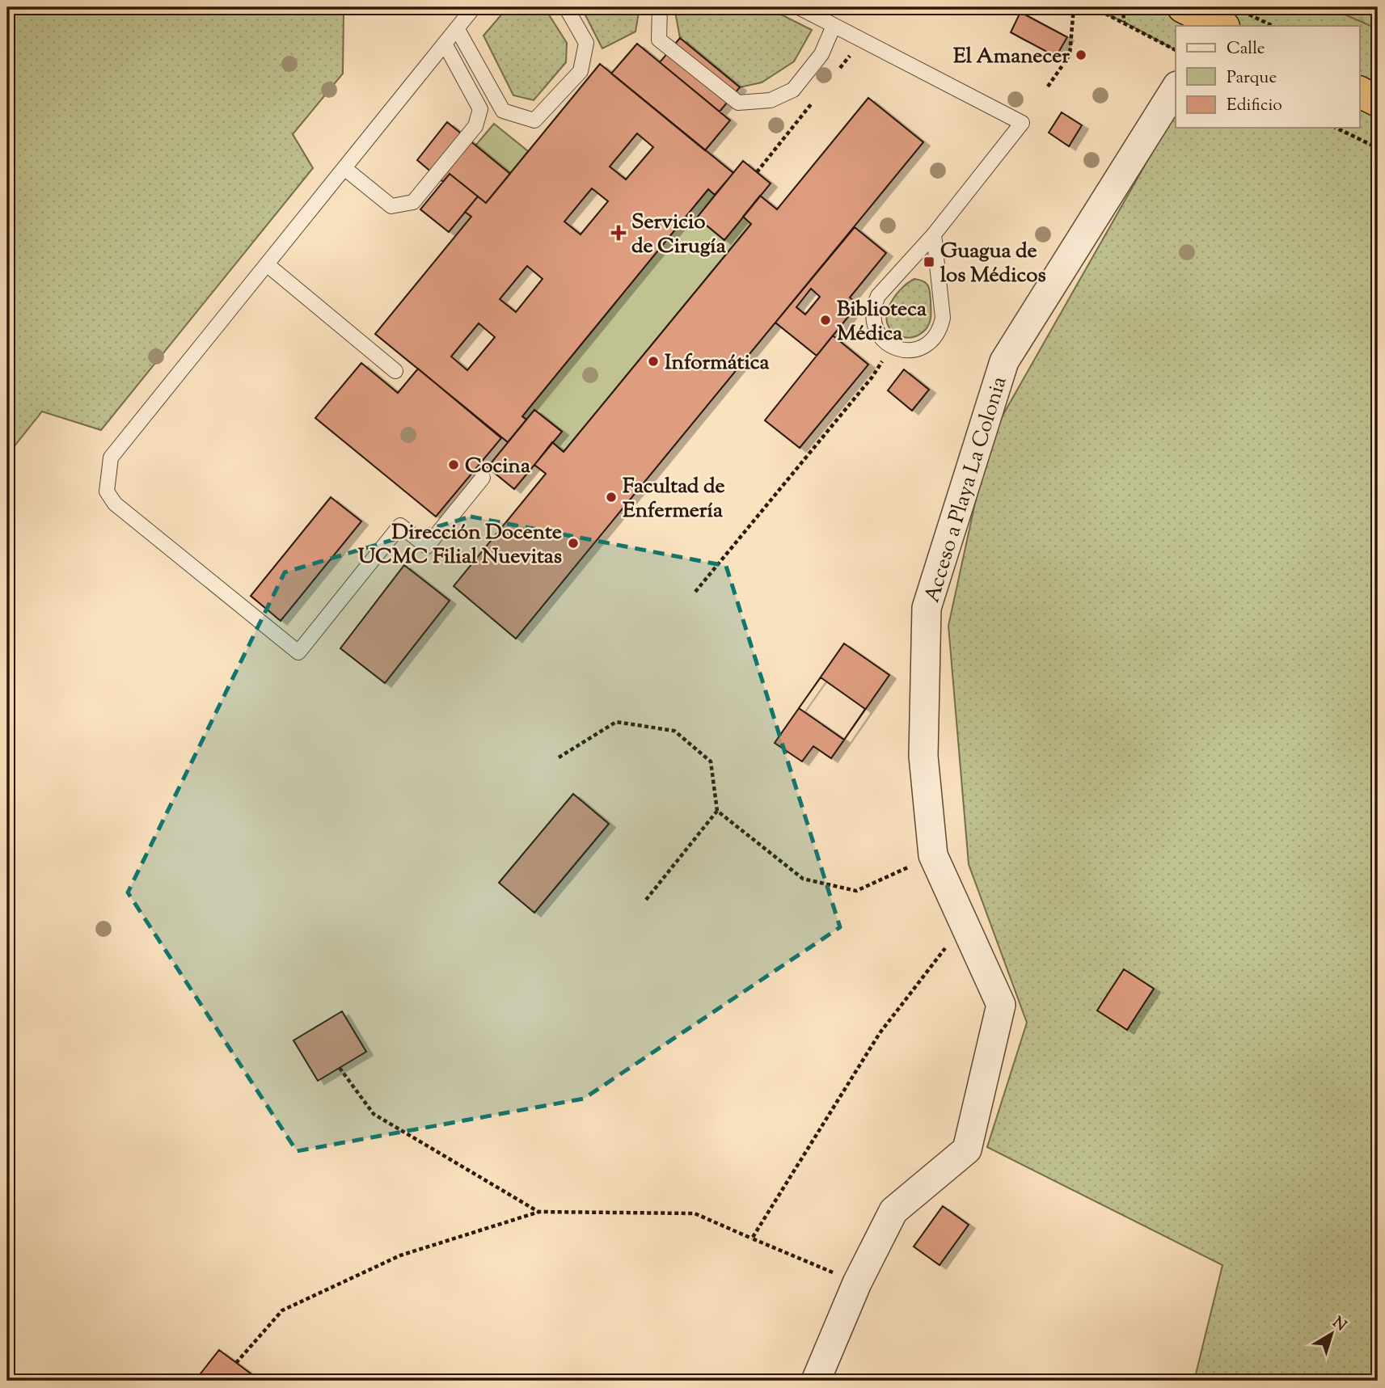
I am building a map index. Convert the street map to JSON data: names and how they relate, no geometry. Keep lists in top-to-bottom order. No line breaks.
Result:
{"streets":{"street":["Acceso a Playa La Colonia"]},"places":{"other":["El Amanecer","Biblioteca Médica","Informática","Cocina","Facultad de Enfermería","Dirección Docente UCMC Filial Nuevitas"],"health":["Servicio de Cirugía"],"transit":["Guagua de los Médicos"]},"legend":["Calle","Parque","Edificio"],"north":"top right"}
